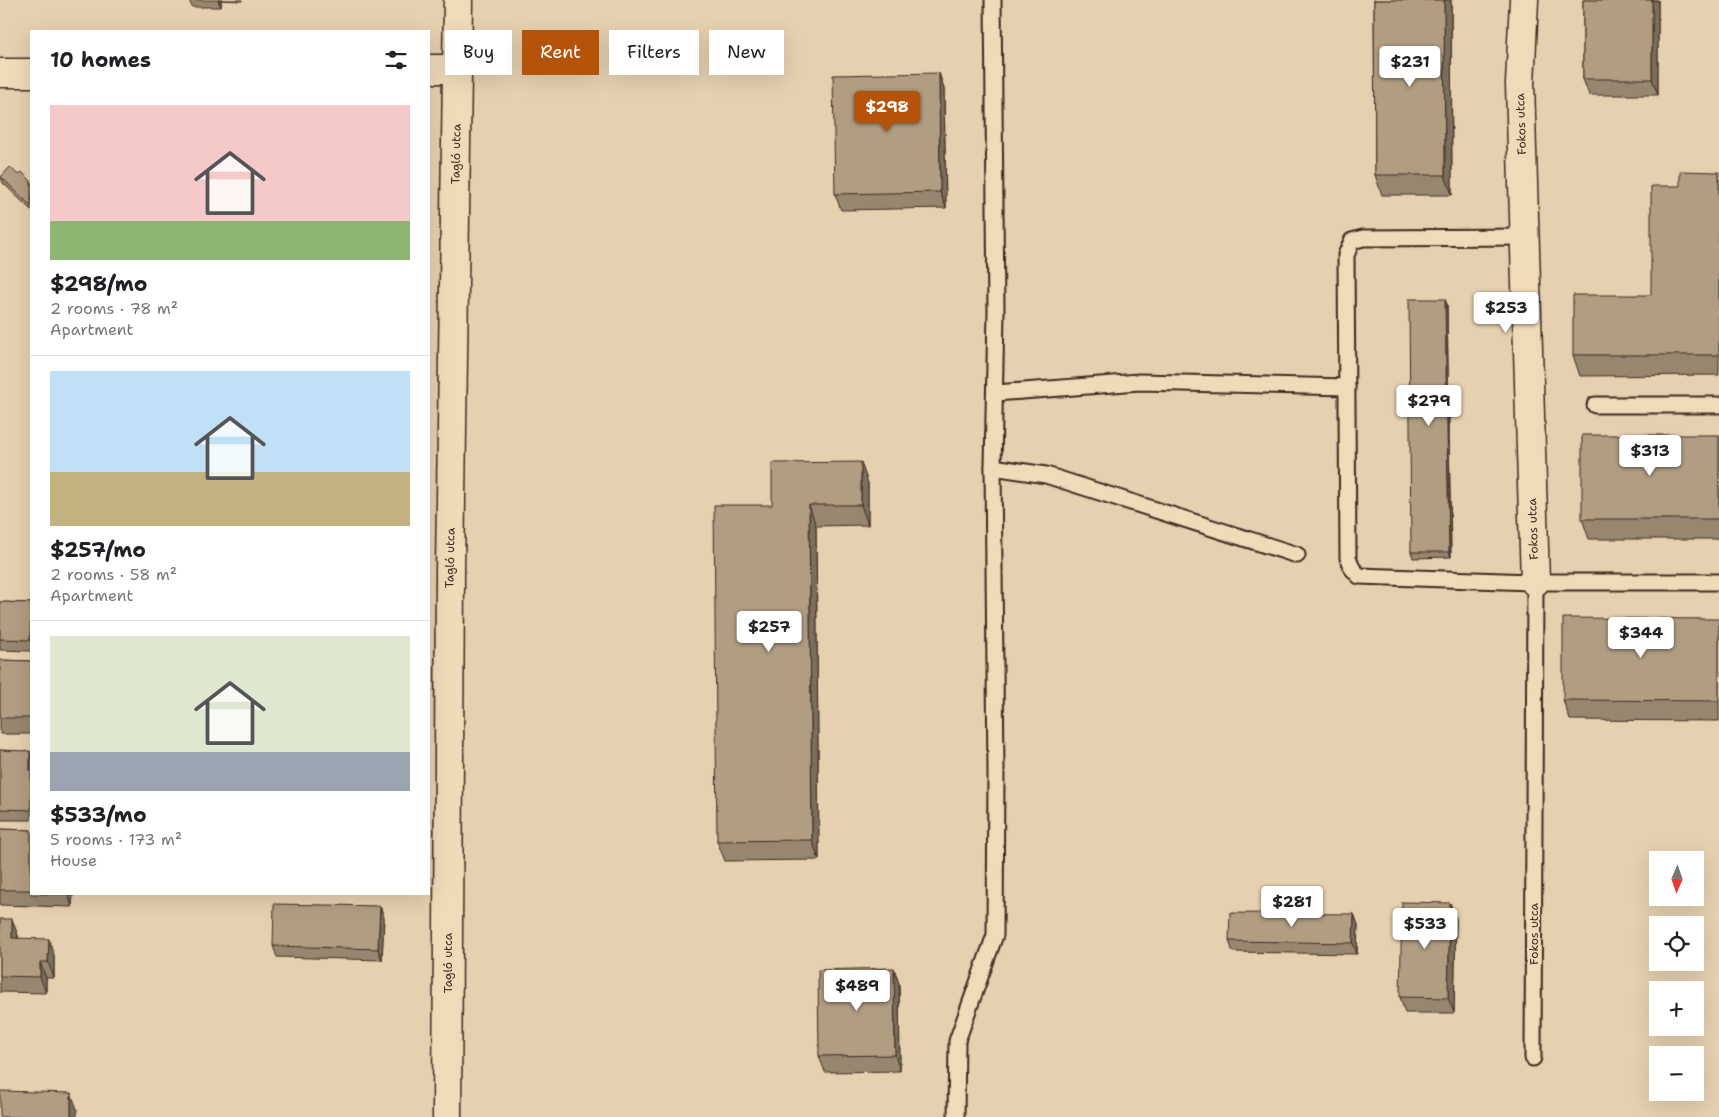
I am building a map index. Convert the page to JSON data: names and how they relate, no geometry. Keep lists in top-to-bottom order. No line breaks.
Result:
{"streets":{"street":["Fokos utca","Tagló utca"]},"north":"bottom","page":{"chip":["Buy","Rent","Filters","New"],"heading":"10 homes","price":["$231","$298","$253","$279","$313","$257","$344","$281","$533","$489"],"list":[{"name":"$298/mo","note":"2 rooms · 78 m² · Apartment"},{"name":"$257/mo","note":"2 rooms · 58 m² · Apartment"},{"name":"$533/mo","note":"5 rooms · 173 m² · House"}],"map_buttons":["+","−"]}}
